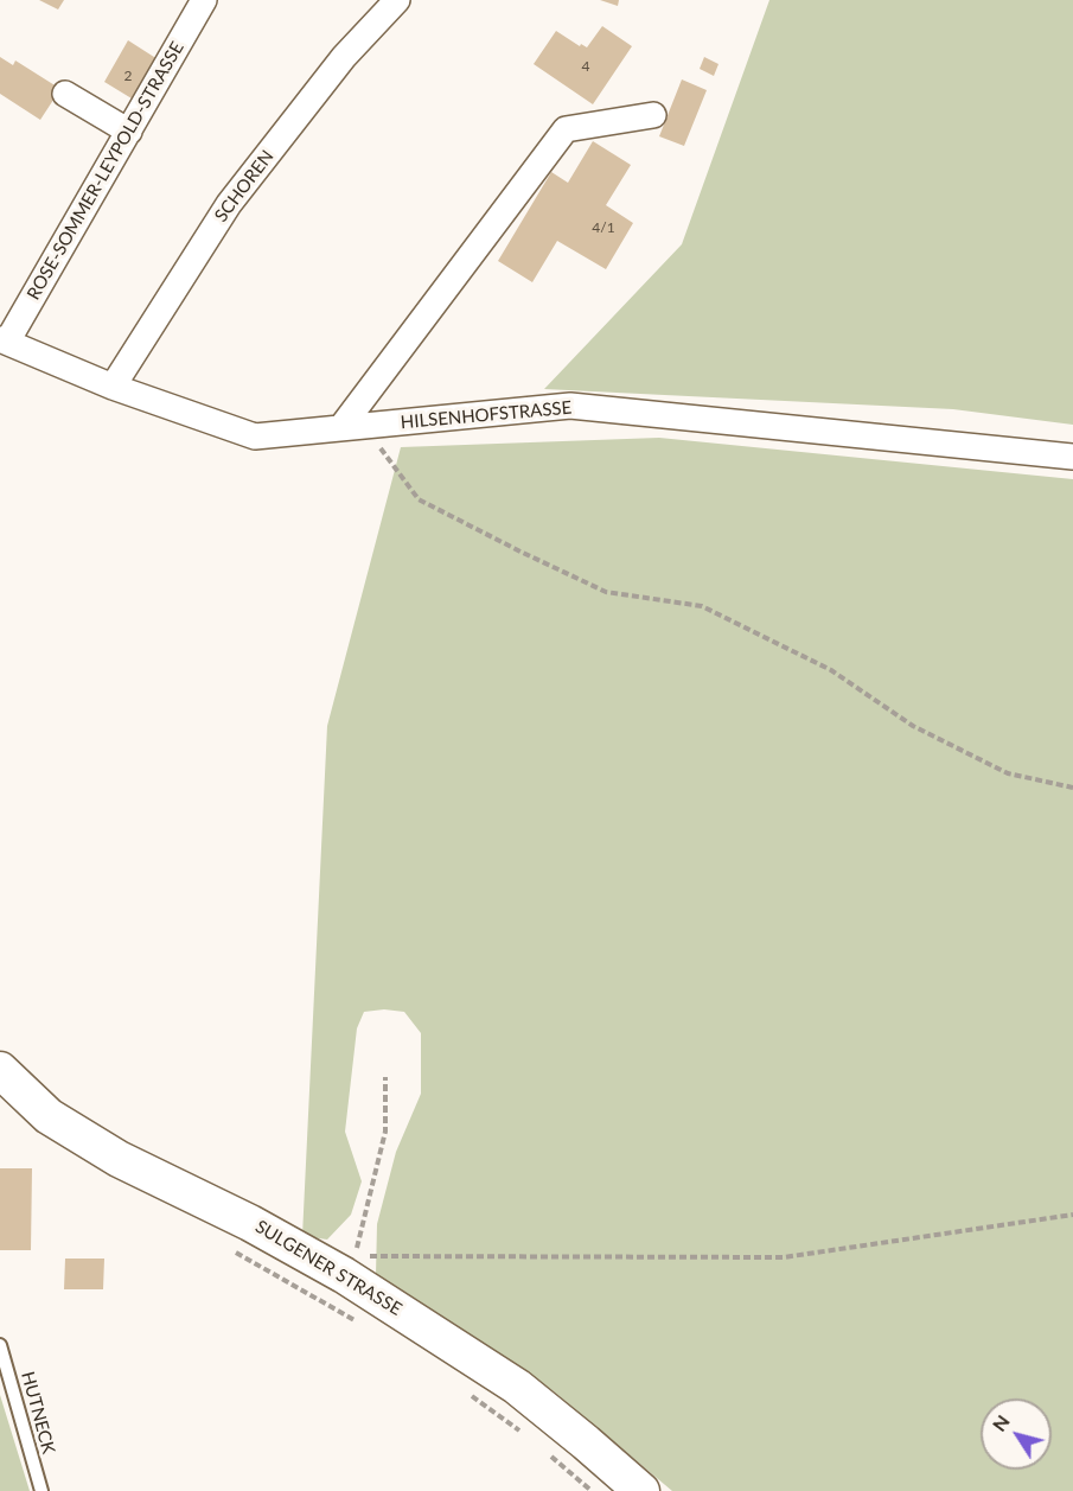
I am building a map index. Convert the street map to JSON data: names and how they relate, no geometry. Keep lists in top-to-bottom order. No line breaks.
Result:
{"streets":{"main road":["SULGENER STRASSE"],"street":["ROSE-SOMMER-LEYPOLD-STRASSE","SCHOREN","HILSENHOFSTRASSE"],"lane":["HUTNECK"]},"crossings":[["ROSE-SOMMER-LEYPOLD-STRASSE","HILSENHOFSTRASSE"],["SCHOREN","HILSENHOFSTRASSE"]],"house_numbers":["4","2","4/1"],"north":"top left"}
